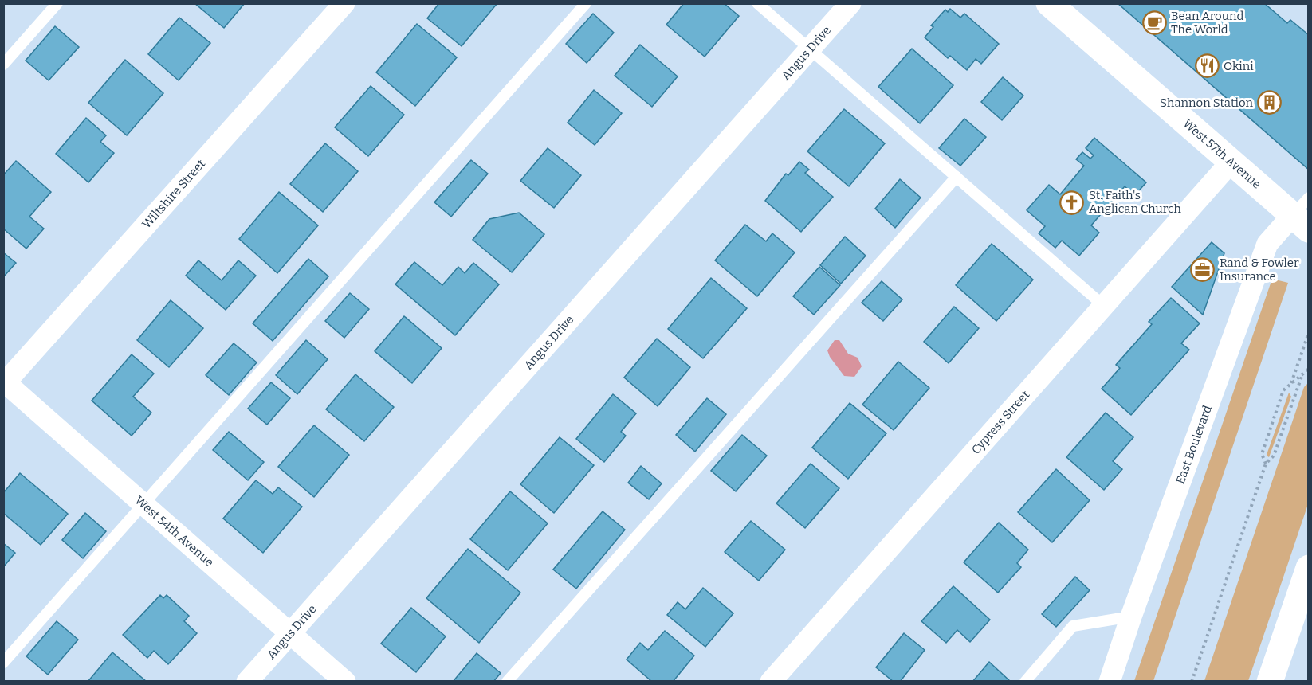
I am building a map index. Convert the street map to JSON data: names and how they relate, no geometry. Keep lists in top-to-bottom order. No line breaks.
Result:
{"streets":{"street":["Angus Drive","West 57th Avenue","Wiltshire Street","Cypress Street","East Boulevard","West 54th Avenue"]},"crossings":[["Angus Drive","West 54th Avenue"],["West 57th Avenue","Cypress Street"],["West 57th Avenue","East Boulevard"],["Wiltshire Street","West 54th Avenue"]],"places":{"cafe":["Bean Around The World"],"restaurant":["Okini"],"building":["Shannon Station"],"church":["St. Faith's Anglican Church"],"office":["Rand & Fowler Insurance"]}}
